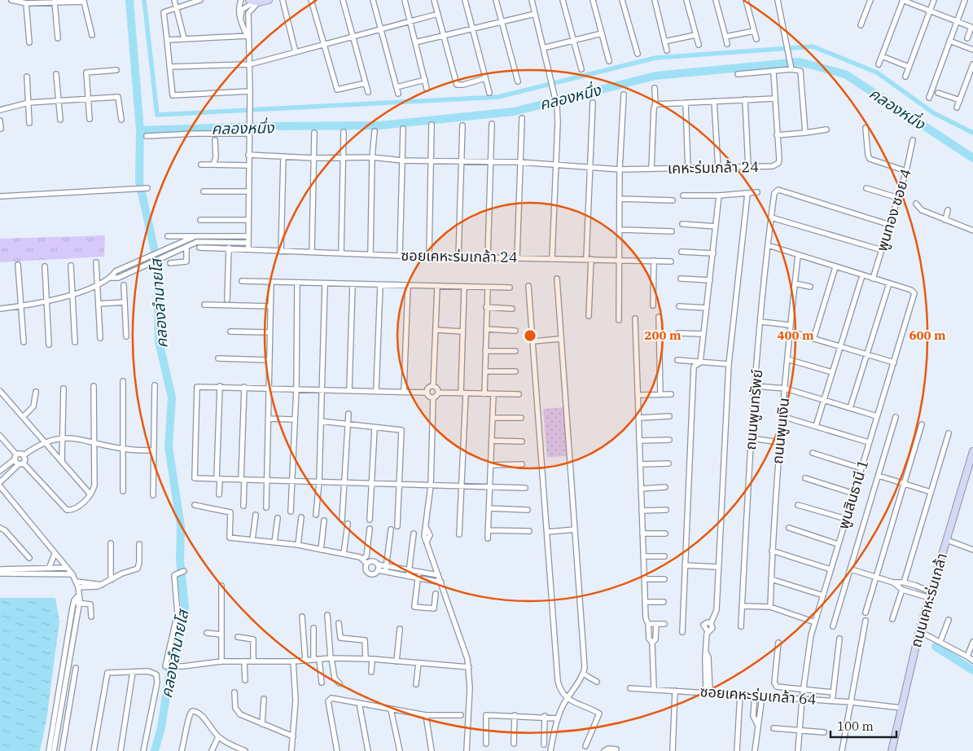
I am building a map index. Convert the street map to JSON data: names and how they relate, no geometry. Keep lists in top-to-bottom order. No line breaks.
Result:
{"streets":{"street":["เคหะร่มเกล้า 24","พูนทอง ซอย 4","ซอยเคหะร่มเกล้า 24","ถนนพูนทรัพย์","ถนนพูนเงิน","พูนสินธานี 1","ถนนเคหะร่มเกล้า","ซอยเคหะร่มเกล้า 64"]},"crossings":[["พูนทอง ซอย 4","ถนนพูนทรัพย์"],["พูนสินธานี 1","ซอยเคหะร่มเกล้า 64"],["ถนนเคหะร่มเกล้า","ซอยเคหะร่มเกล้า 64"]],"water":["คลองหนึ่ง","คลองลำนายโส"],"scale_bar":"100 m","rings":["200 m","400 m","600 m"]}
